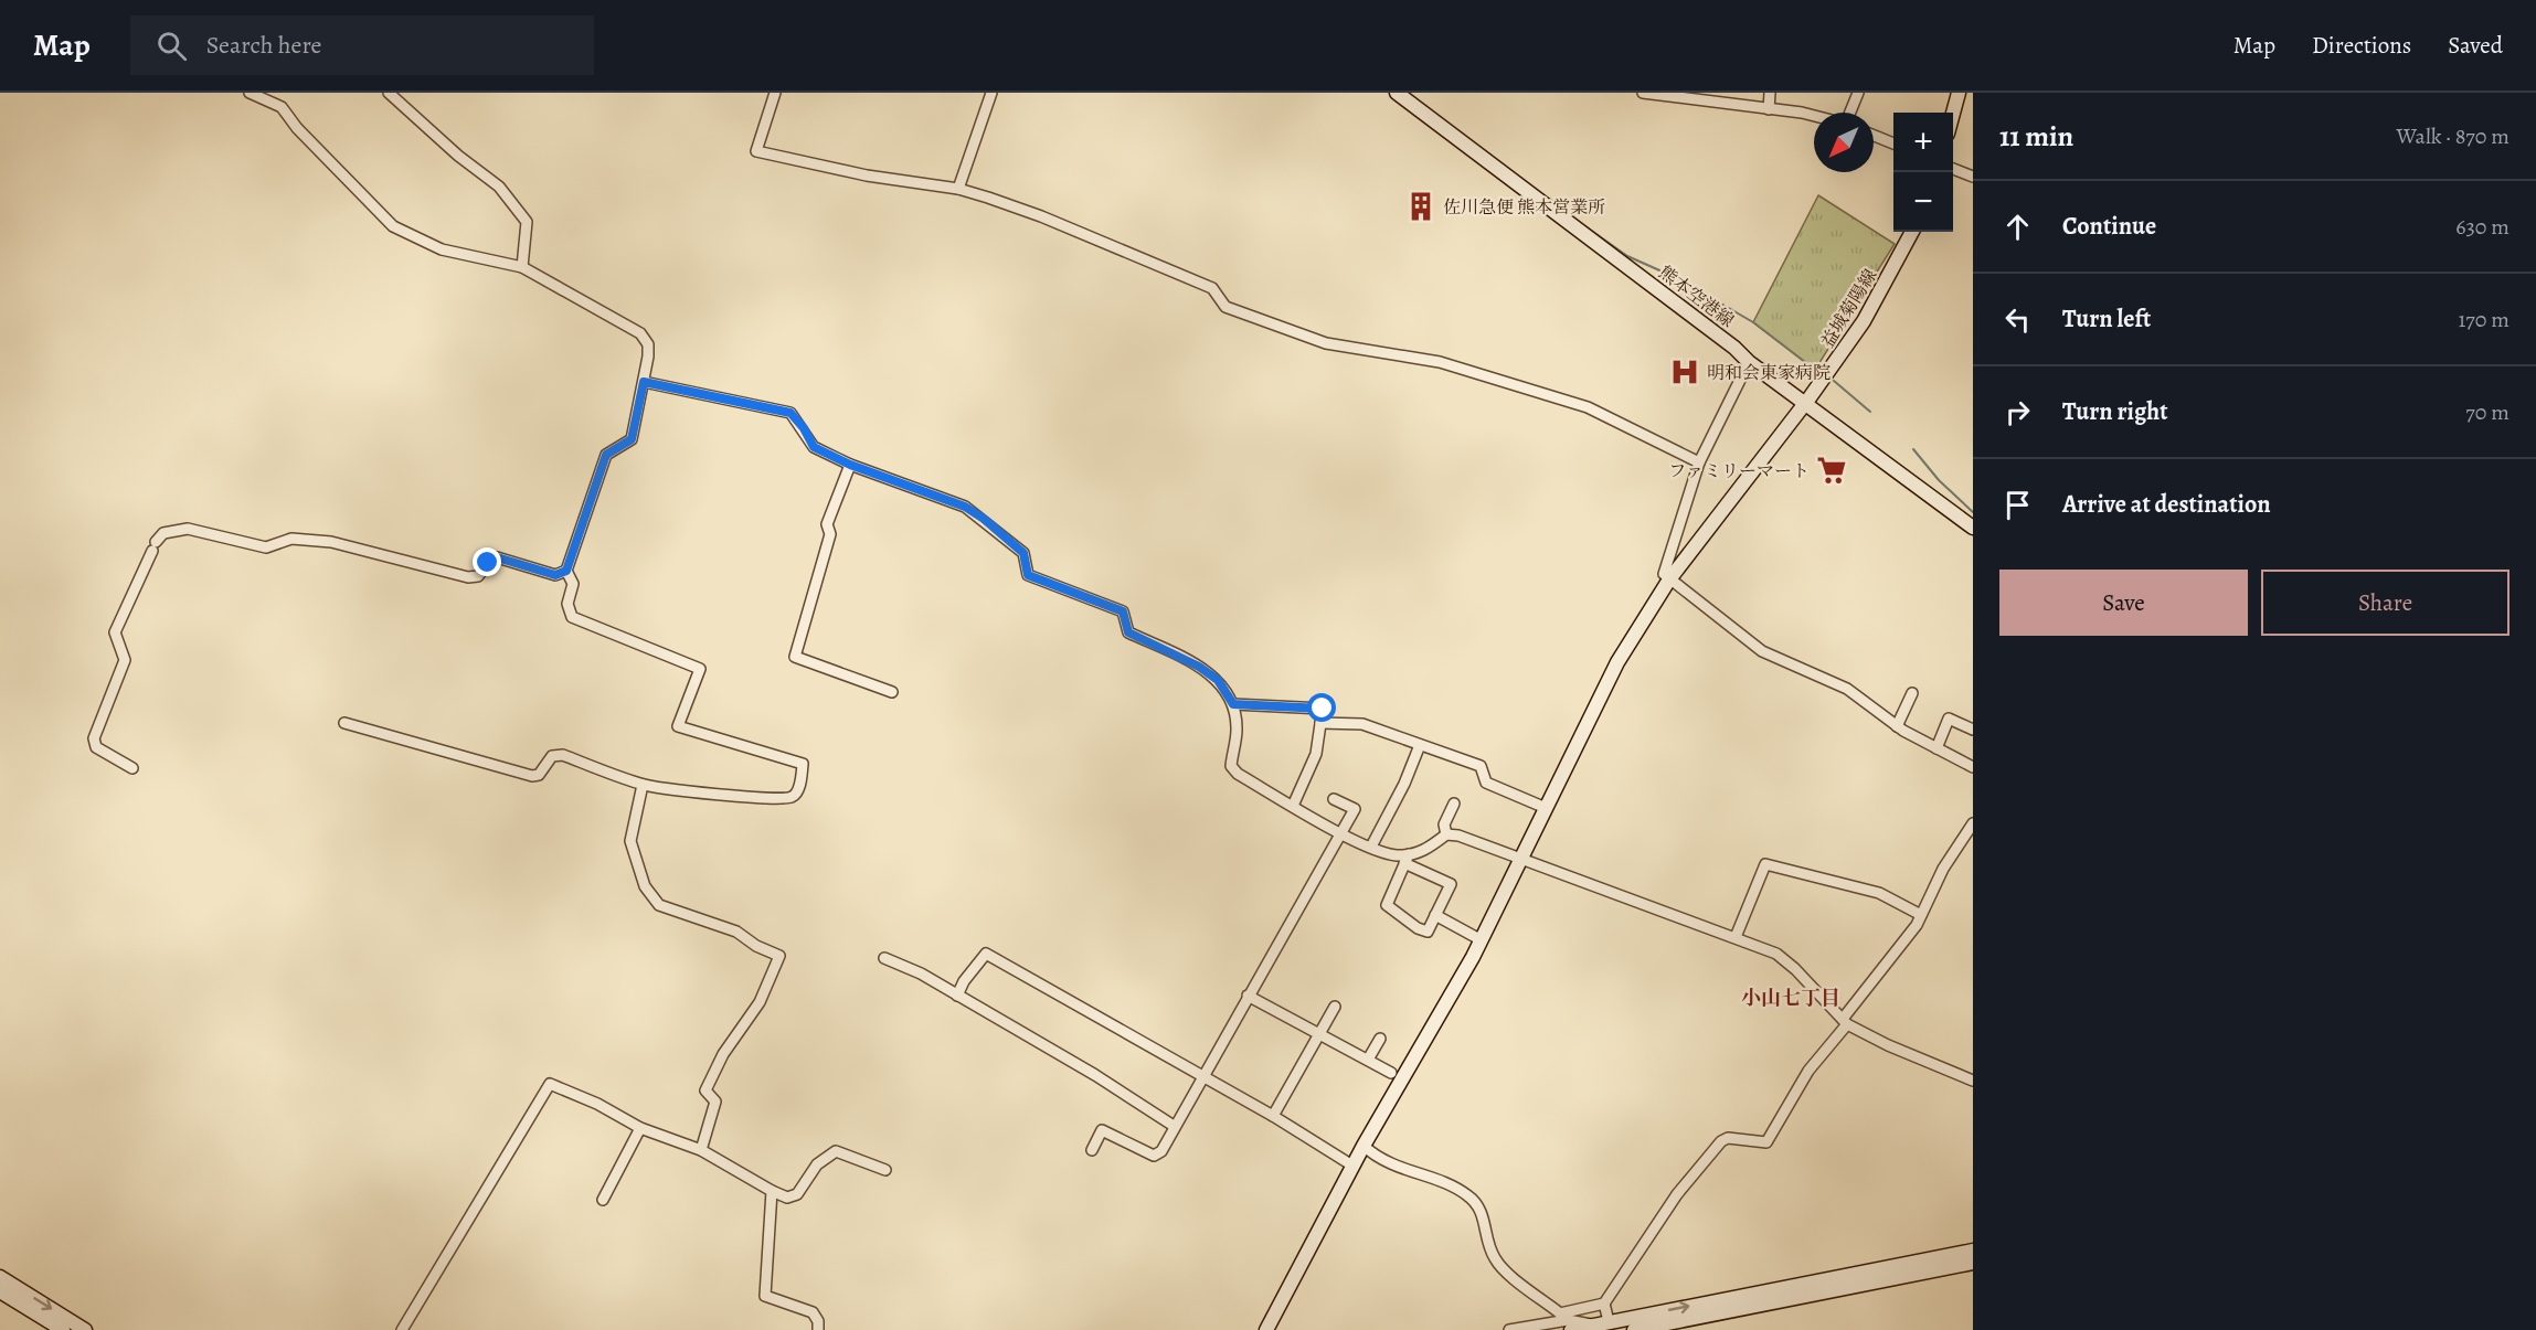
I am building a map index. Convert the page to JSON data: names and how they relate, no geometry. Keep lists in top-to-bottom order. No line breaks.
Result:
{"streets":{"street":["熊本空港線","益城菊陽線"]},"crossings":[["熊本空港線","益城菊陽線"]],"districts":["小山七丁目"],"places":{"building":["佐川急便 熊本営業所"],"hospital":["明和会東家病院"],"supermarket":["ファミリーマート"]},"north":"bottom left","page":{"header":"Map","search":"Search here","nav":["Map","Directions","Saved"],"heading":["11 min","Walk · 870 m"],"map_buttons":["+","−"],"list":[["Continue","630 m"],["Turn left","170 m"],["Turn right","70 m"],"Arrive at destination"],"buttons":["Save","Share"]}}
